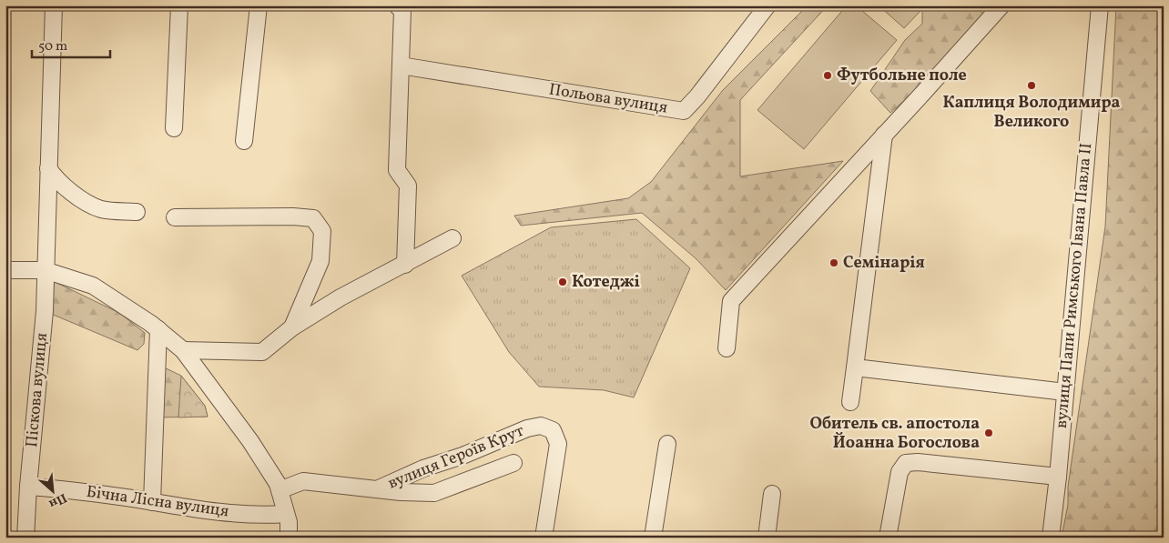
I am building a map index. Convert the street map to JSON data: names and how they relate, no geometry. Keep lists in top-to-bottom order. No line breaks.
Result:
{"streets":{"street":["Польова вулиця","вулиця Папи Римського Івана Павла ІІ","Піскова вулиця","вулиця Героїв Крут","Бічна Лісна вулиця"]},"crossings":[["Піскова вулиця","Бічна Лісна вулиця"]],"places":["Футбольне поле","Каплиця Володимира Великого","Семінарія","Котеджі","Обитель св. апостола Йоанна Богослова"],"scale_bar":"50 m","north":"bottom right"}
